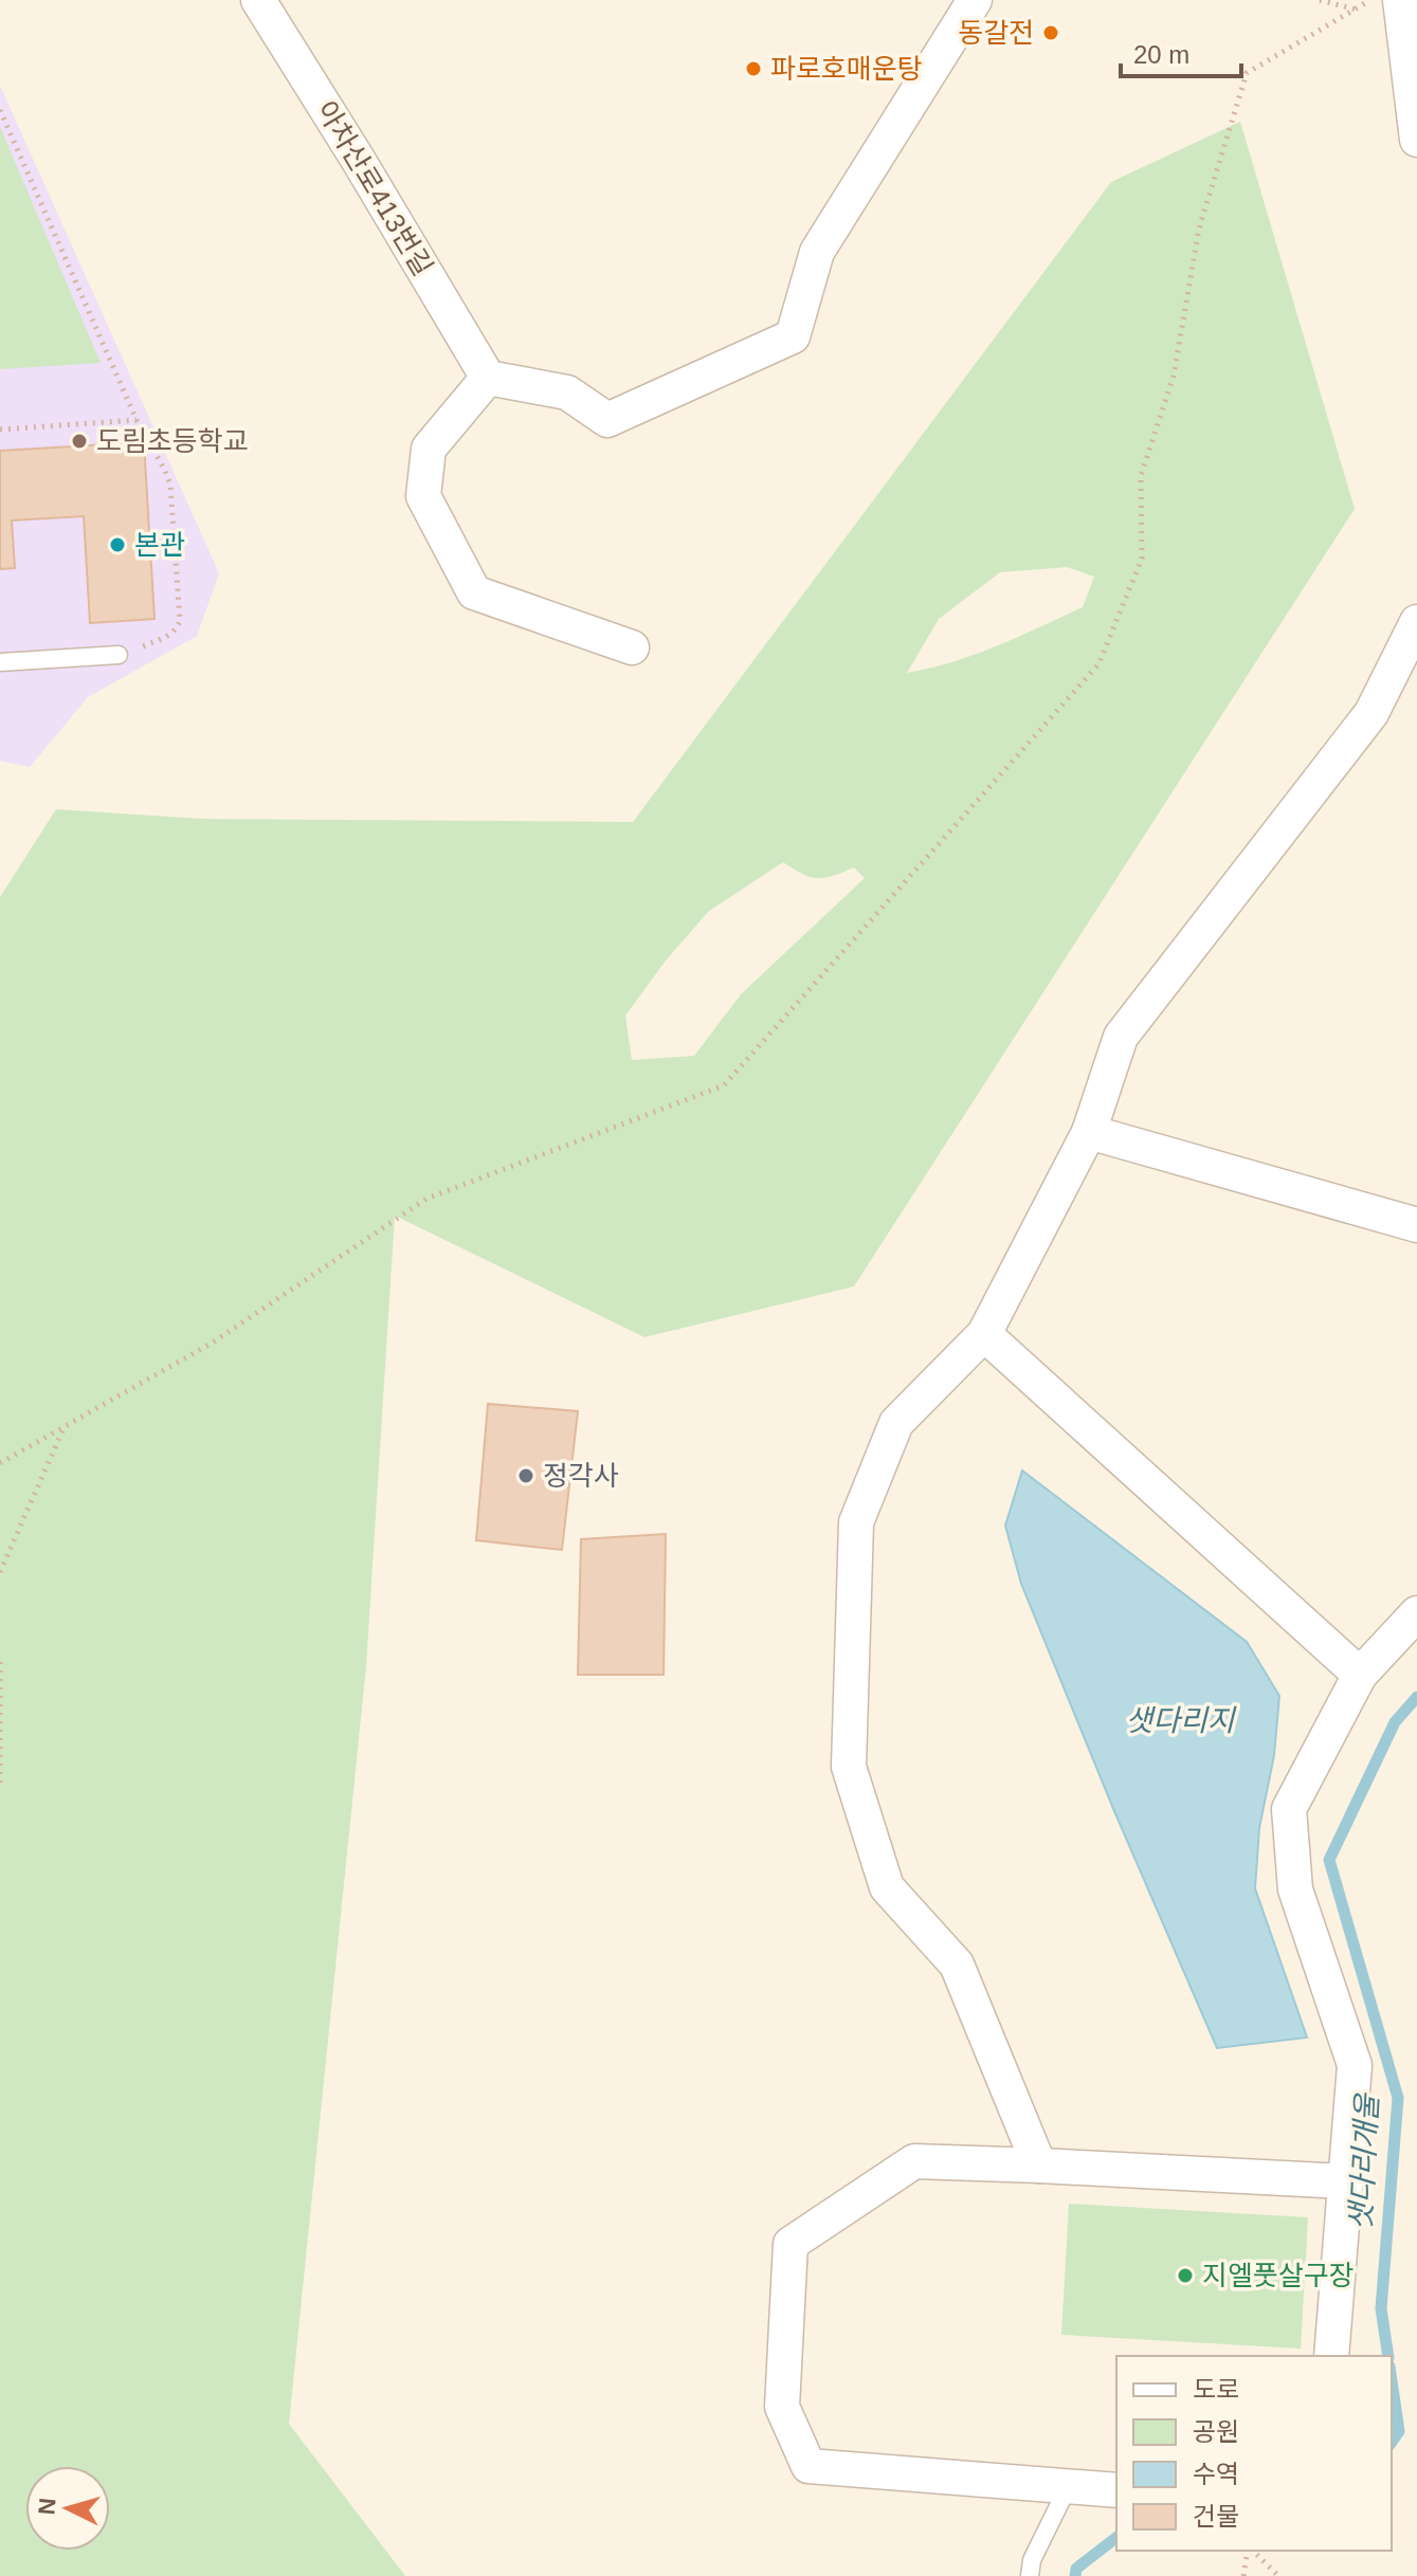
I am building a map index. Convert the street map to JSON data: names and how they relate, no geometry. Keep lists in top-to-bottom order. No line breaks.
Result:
{"streets":{"street":["아차산로413번길"]},"water":["샛다리지","샛다리개울"],"places":["동갈전","파로호매운탕","도림초등학교","본관","정각사","지엘풋살구장"],"legend":["도로","공원","수역","건물"],"scale_bar":"20 m","north":"left"}
